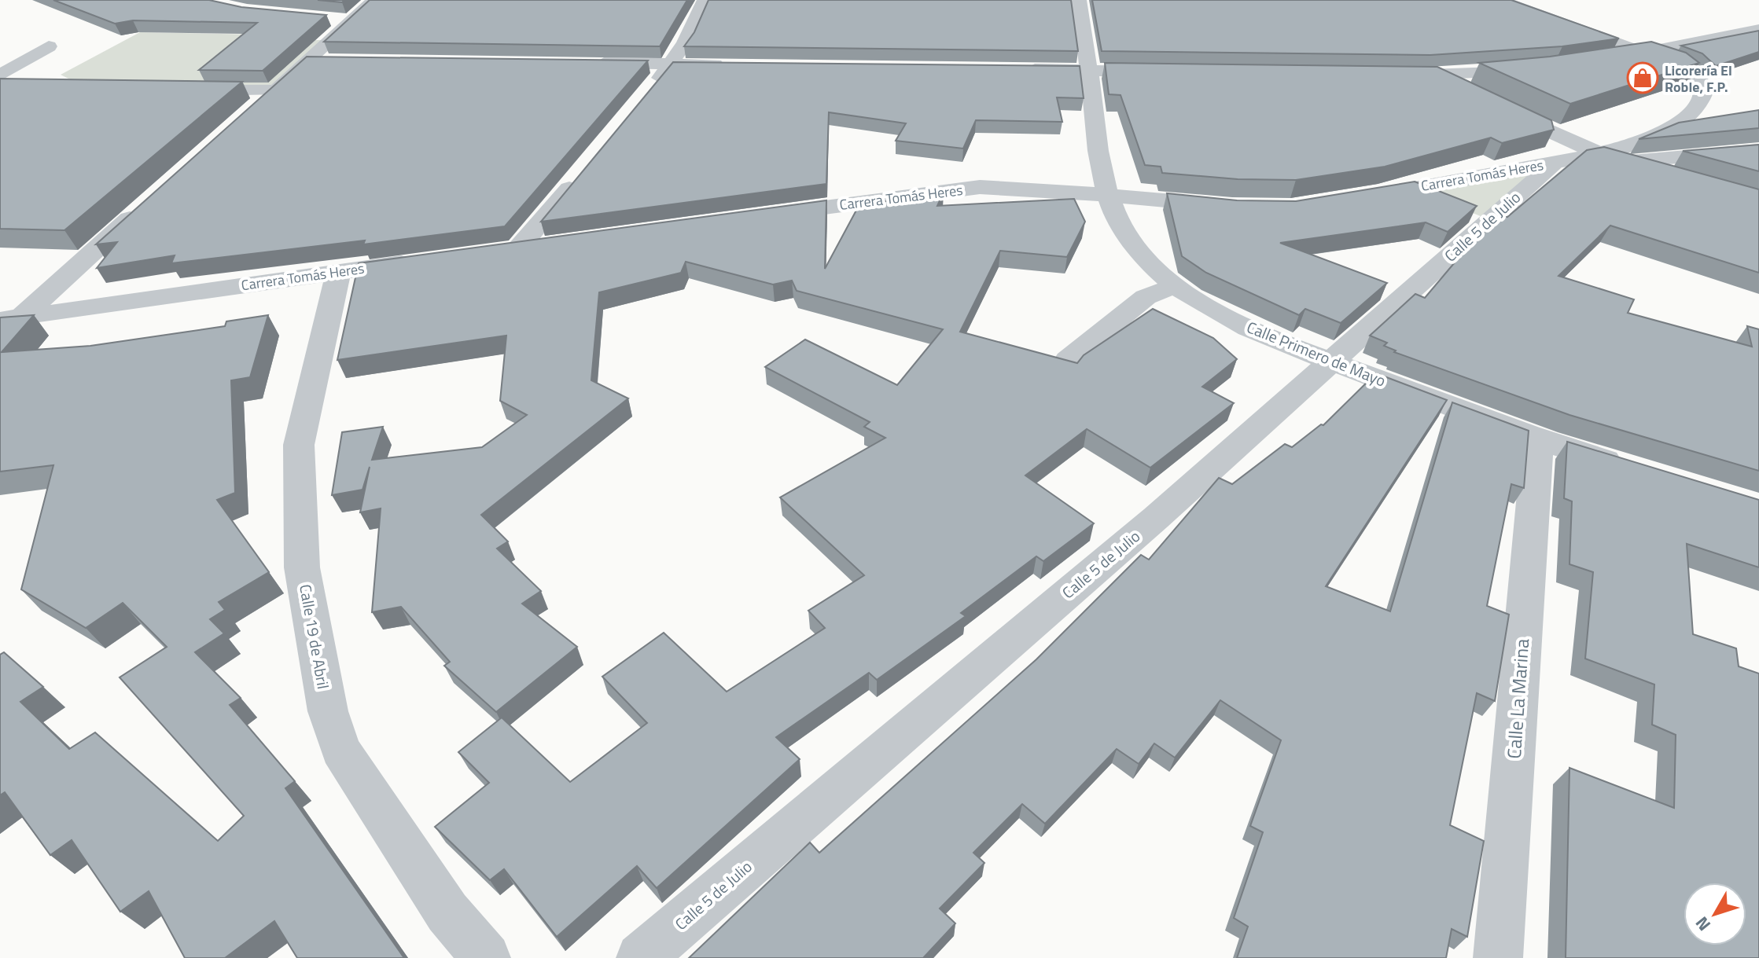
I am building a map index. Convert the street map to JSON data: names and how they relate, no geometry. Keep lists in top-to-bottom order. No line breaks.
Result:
{"streets":{"street":["Carrera Tomás Heres","Calle 5 de Julio","Calle Primero de Mayo","Calle 19 de Abril","Calle La Marina"]},"crossings":[["Carrera Tomás Heres","Calle 5 de Julio"],["Carrera Tomás Heres","Calle Primero de Mayo"],["Carrera Tomás Heres","Calle 19 de Abril"],["Calle 5 de Julio","Calle Primero de Mayo"],["Calle Primero de Mayo","Calle La Marina"]],"places":{"shop":["Licorería El Roble, F.P."]},"north":"bottom left"}
